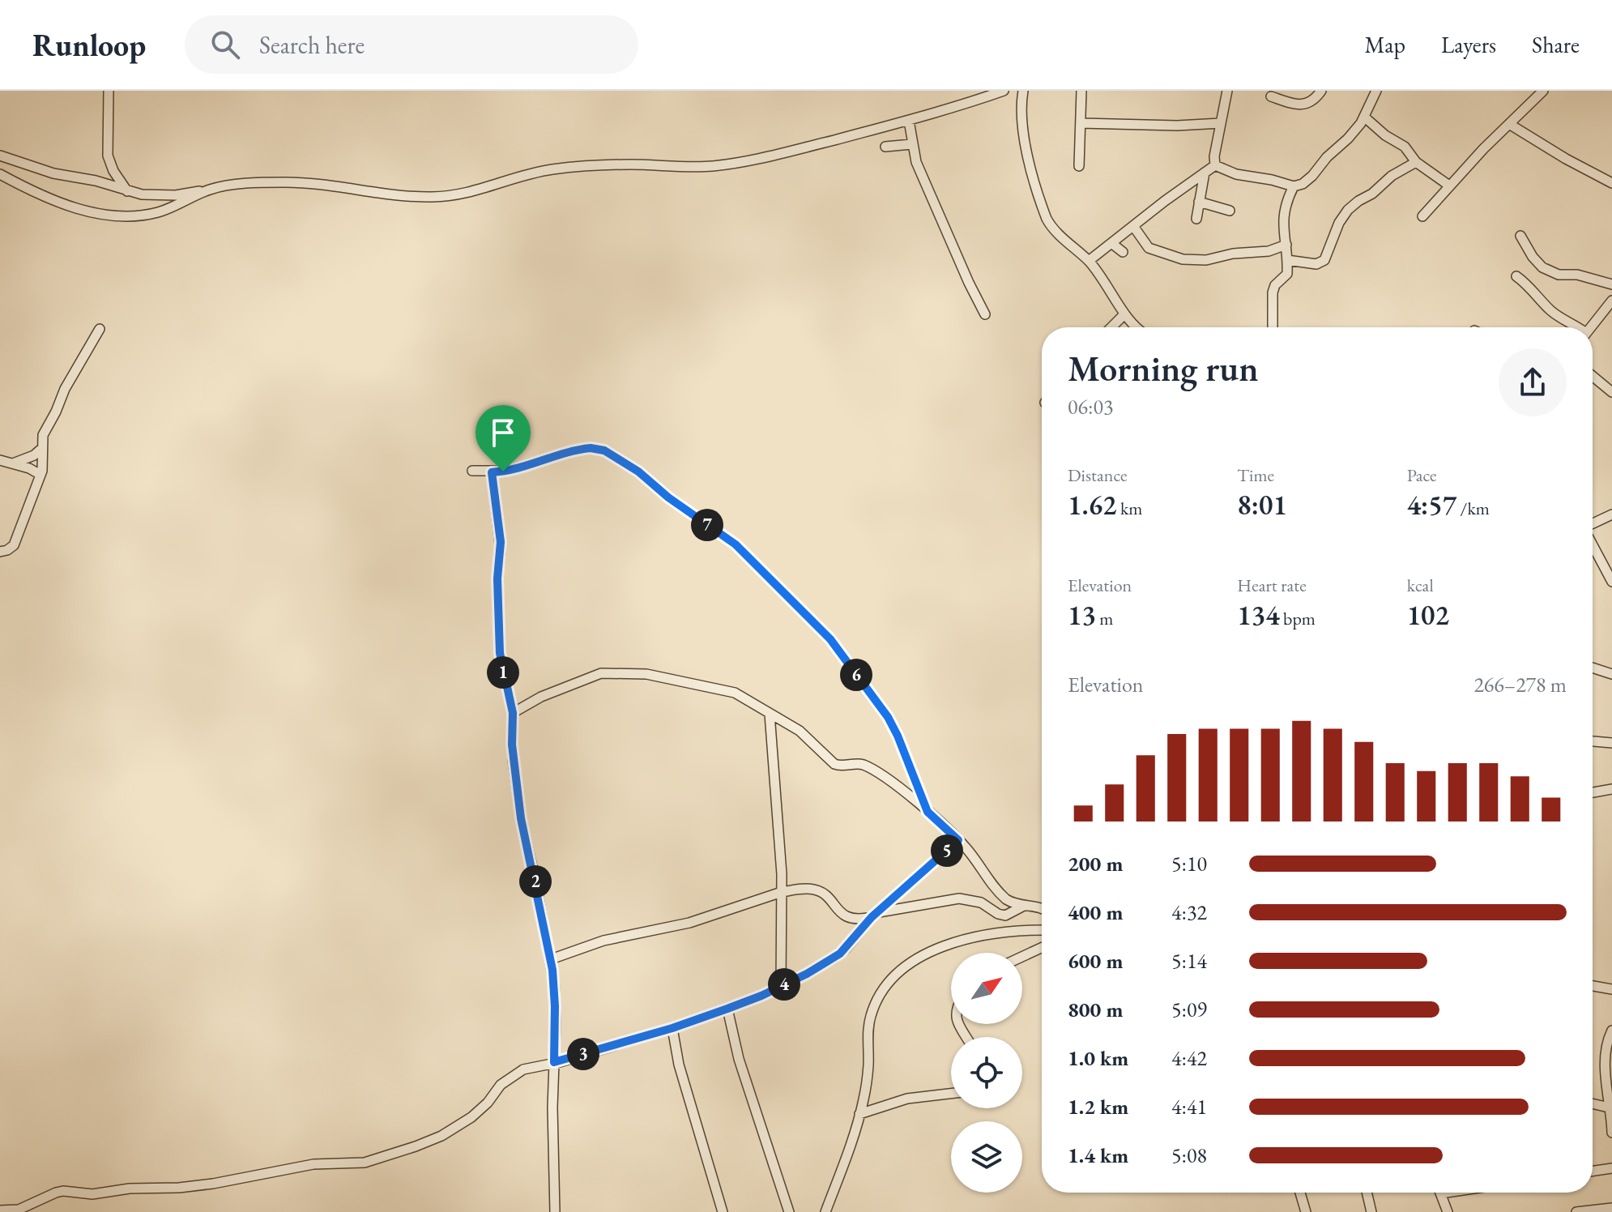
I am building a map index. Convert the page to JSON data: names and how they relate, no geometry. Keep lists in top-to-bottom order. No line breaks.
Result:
{"north":"top right","page":{"header":"Runloop","search":"Search here","nav":["Map","Layers","Share"],"heading":["Morning run","06:03"],"stats":[["Distance","1.62 km"],["Time","8:01"],["Pace","4:57 /km"],["Elevation","13 m"],["Heart rate","134 bpm"],["kcal","102"]],"pins":["7","1","6","5","2","4","3"],"chart":["Elevation","266–278 m"],"list":[{"name":"200 m","note":"5:10"},{"name":"400 m","note":"4:32"},{"name":"600 m","note":"5:14"},{"name":"800 m","note":"5:09"},{"name":"1.0 km","note":"4:42"},{"name":"1.2 km","note":"4:41"},{"name":"1.4 km","note":"5:08"}]}}
